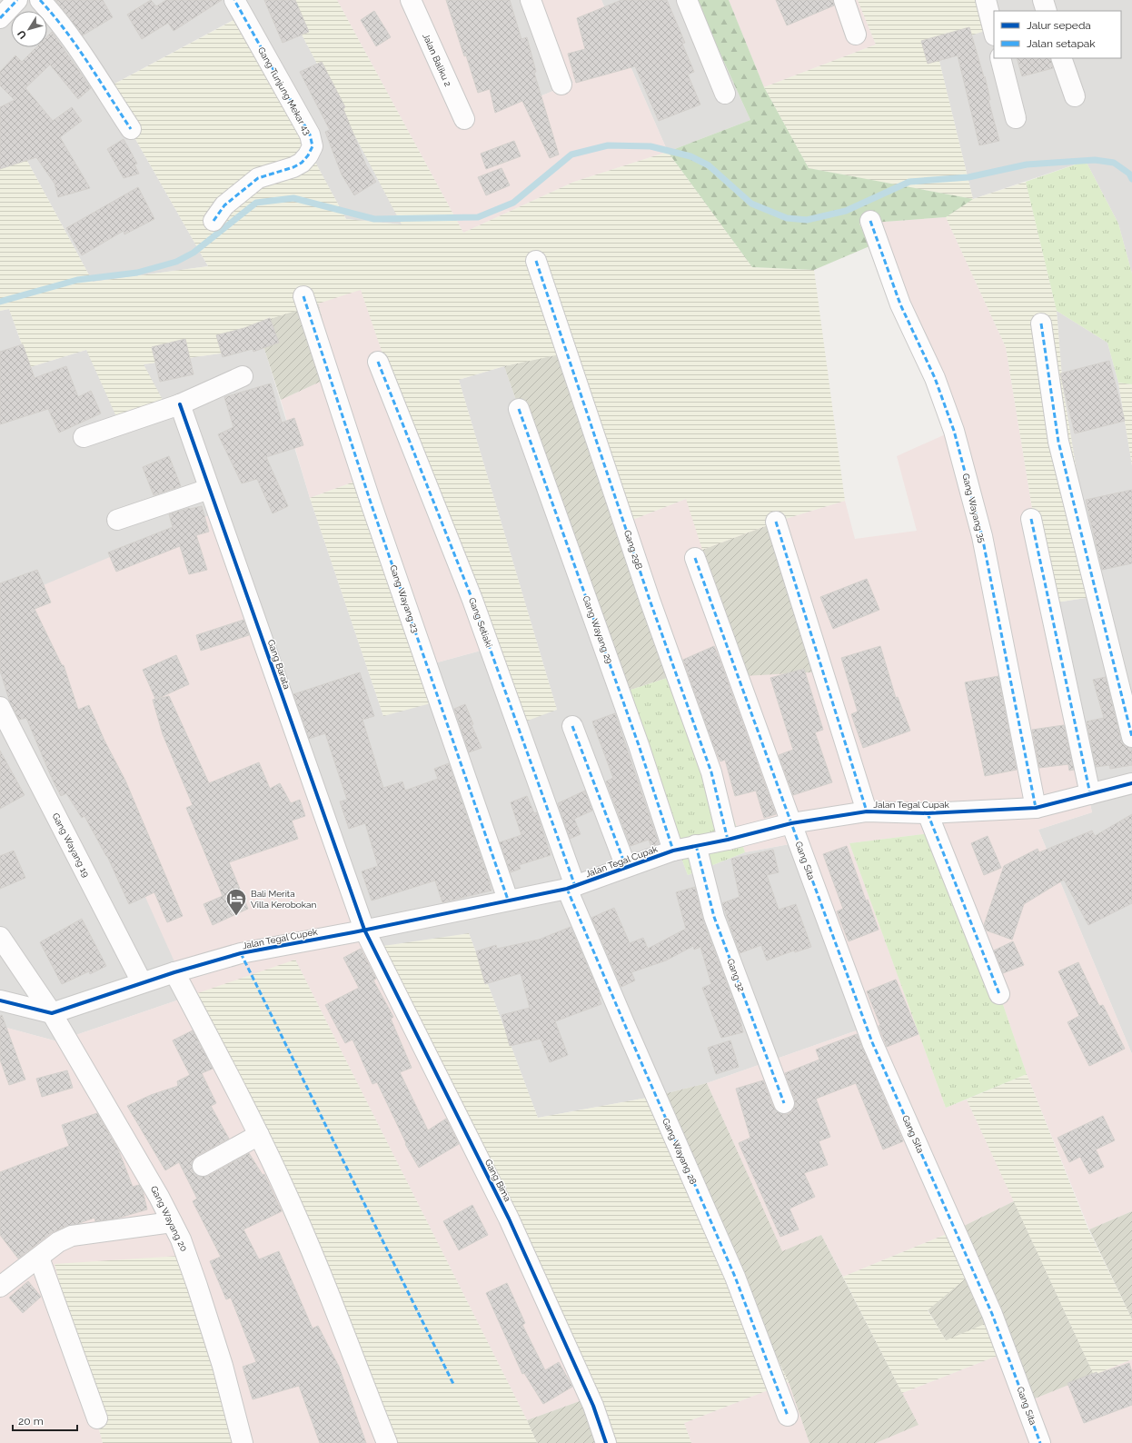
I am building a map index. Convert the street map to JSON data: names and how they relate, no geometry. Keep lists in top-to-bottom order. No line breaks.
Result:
{"streets":{"street":["Jalan Baliku 2","Gang Tunjung Mekar 43","Gang Wayang 35","Gang 29B","Gang Wayang 23","Gang Setiaki","Gang Wayang 29","Gang Barata","Jalan Tegal Cupak","Gang Wayang 19","Gang Sita","Jalan Tegal Cupek","Gang 32","Gang Wayang 28","Gang Bima","Gang Wayang 20"]},"crossings":[["Gang Wayang 35","Jalan Tegal Cupak"],["Gang 29B","Jalan Tegal Cupak"],["Gang Wayang 23","Jalan Tegal Cupek"],["Gang Setiaki","Jalan Tegal Cupak"],["Gang Setiaki","Jalan Tegal Cupek"],["Gang Setiaki","Gang Wayang 28"],["Gang Wayang 29","Jalan Tegal Cupak"],["Gang Barata","Jalan Tegal Cupek"],["Gang Barata","Gang Bima"],["Jalan Tegal Cupak","Gang Sita"],["Jalan Tegal Cupak","Jalan Tegal Cupek"],["Jalan Tegal Cupak","Gang 32"],["Jalan Tegal Cupak","Gang Wayang 28"],["Gang Wayang 19","Jalan Tegal Cupek"],["Jalan Tegal Cupek","Gang Wayang 28"],["Jalan Tegal Cupek","Gang Bima"],["Jalan Tegal Cupek","Gang Wayang 20"]],"places":{"hotel":["Bali Merita Villa Kerobokan"]},"legend":["Jalur sepeda","Jalan setapak"],"scale_bar":"20 m","north":"bottom left"}
